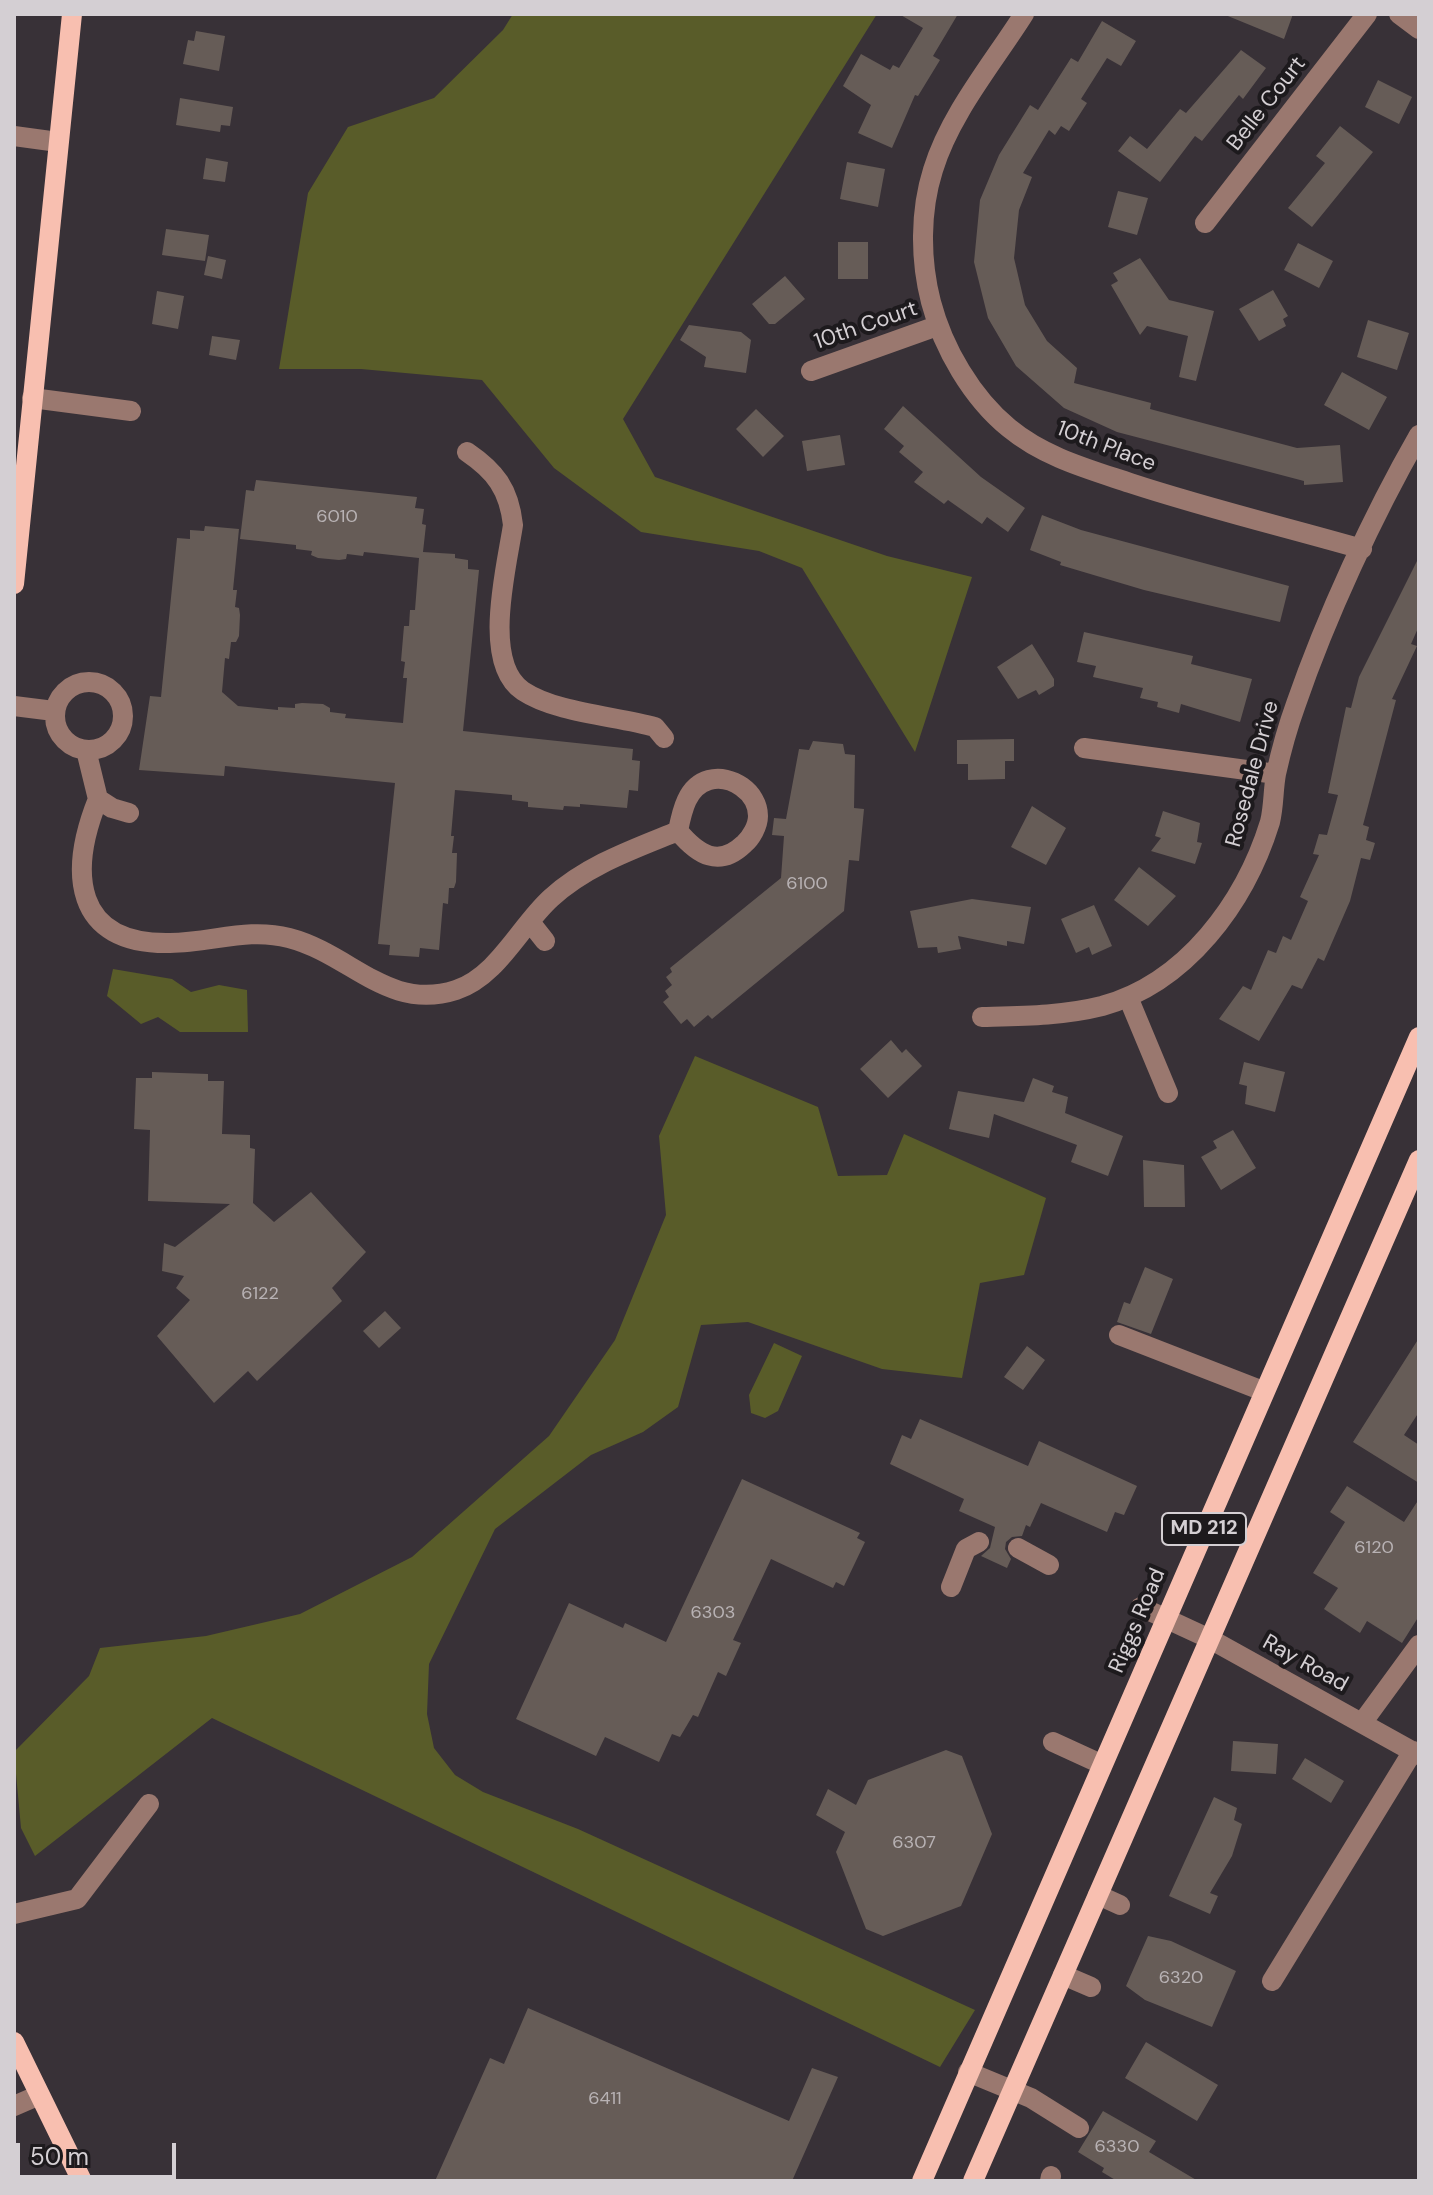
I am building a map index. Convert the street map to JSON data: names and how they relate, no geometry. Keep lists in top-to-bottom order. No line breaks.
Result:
{"streets":{"main road":["MD 212","Riggs Road"],"street":["Belle Court","10th Court","10th Place","Rosedale Drive","Ray Road"]},"crossings":[["10th Court","10th Place"],["10th Place","Rosedale Drive"],["MD 212","Ray Road"],["Riggs Road","Ray Road"]],"house_numbers":["6010","6100","6122","6120","6303","6307","6320","6411","6330"],"scale_bar":"50 m"}
